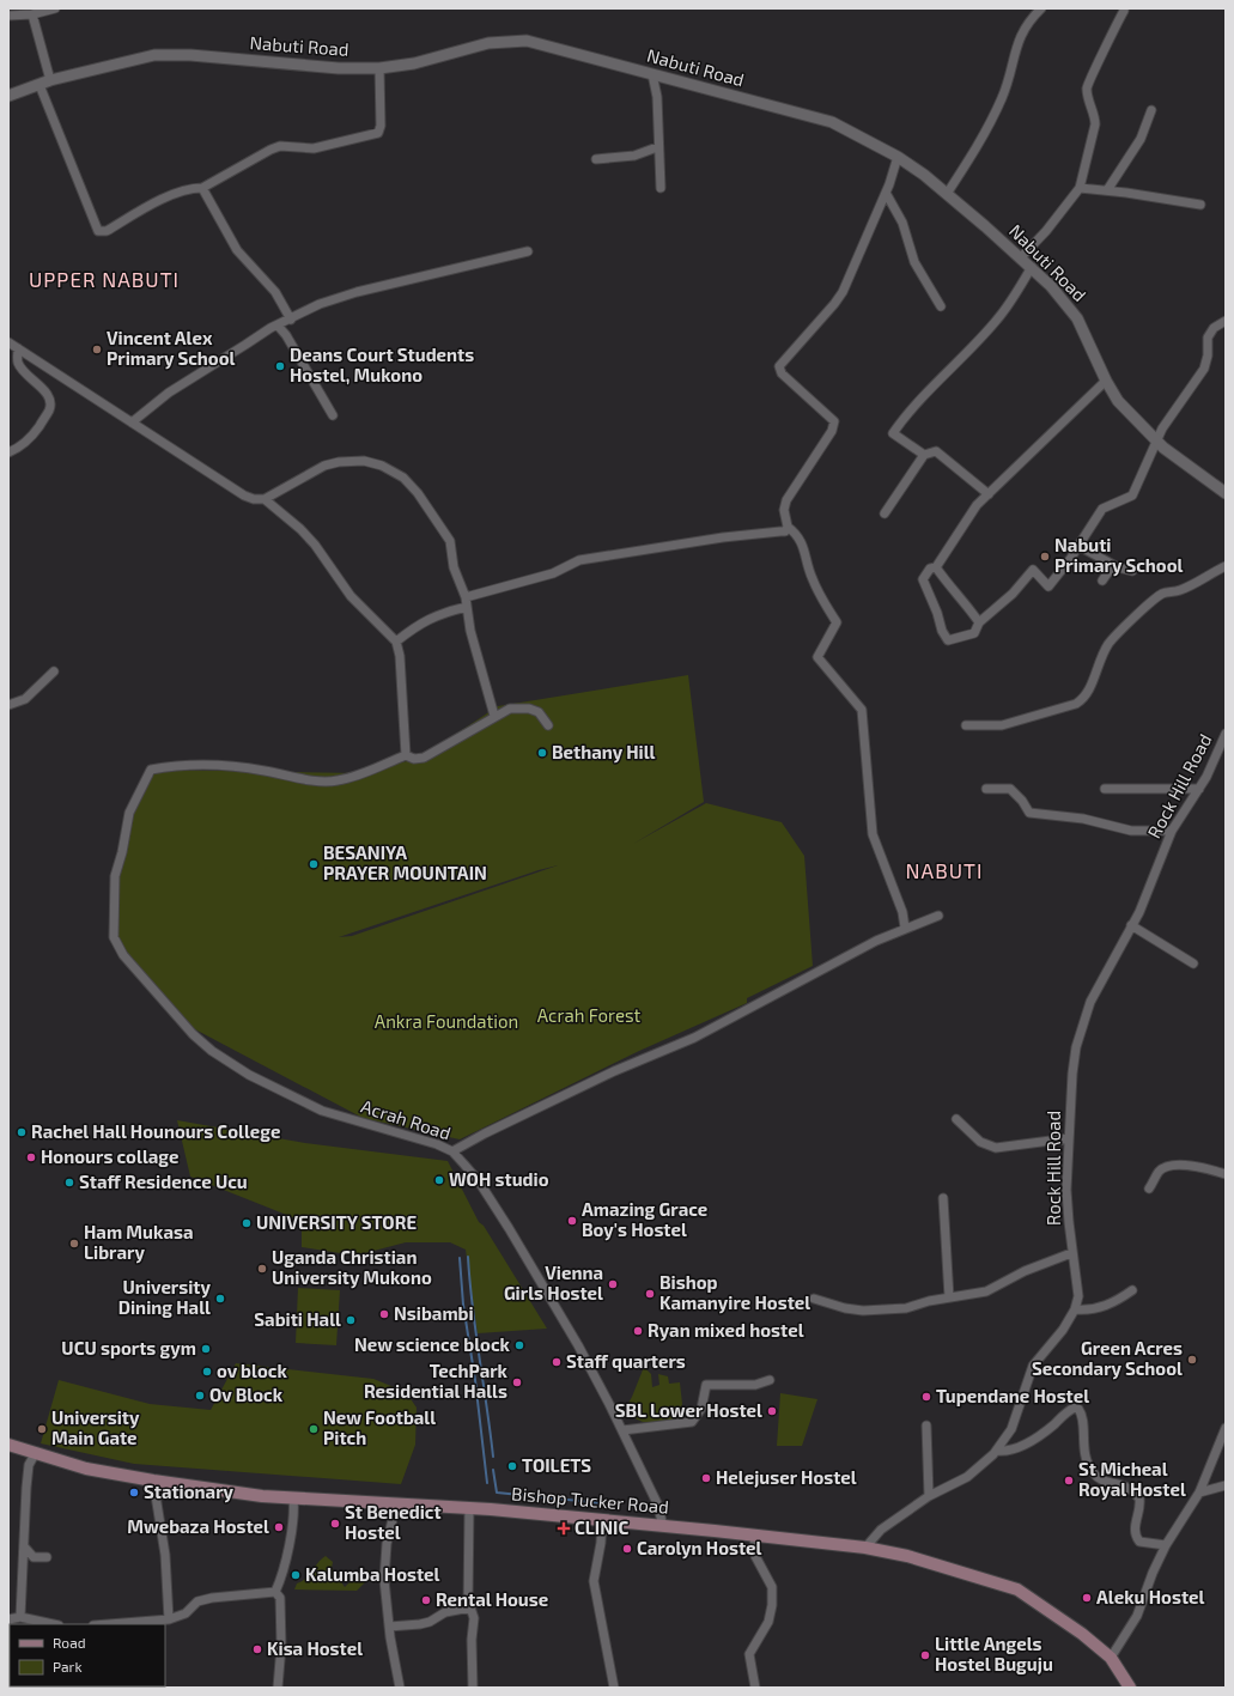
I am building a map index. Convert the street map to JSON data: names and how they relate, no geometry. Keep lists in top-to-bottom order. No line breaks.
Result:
{"streets":{"main road":["Bishop Tucker Road"],"street":["Nabuti Road","Rock Hill Road","Acrah Road"]},"crossings":[["Rock Hill Road","Bishop Tucker Road"],["Acrah Road","Bishop Tucker Road"]],"districts":["UPPER NABUTI","NABUTI"],"parks":["Acrah Forest","Ankra Foundation"],"places":{"other":["Vincent Alex Primary School","Deans Court Students Hostel, Mukono","Nabuti Primary School","Bethany Hill","BESANIYA PRAYER MOUNTAIN","Rachel Hall Hounours College","Honours collage","WOH studio","Staff Residence Ucu","Amazing Grace Boy's Hostel","UNIVERSITY STORE","Ham Mukasa Library","Uganda Christian University Mukono","Vienna Girls Hostel","Bishop Kamanyire Hostel","University Dining Hall","Nsibambi","Sabiti Hall","Ryan mixed hostel","New science block","UCU sports gym","Green Acres Secondary School","Staff quarters","ov block","TechPark Residential Halls","Ov Block","Tupendane Hostel","SBL Lower Hostel","University Main Gate","New Football Pitch","TOILETS","Helejuser Hostel","St Micheal Royal Hostel","Stationary","St Benedict Hostel","Mwebaza Hostel","Carolyn Hostel","Kalumba Hostel","Aleku Hostel","Rental House","Kisa Hostel","Little Angels Hostel Buguju"],"health":["CLINIC"]},"legend":["Road","Park"]}
